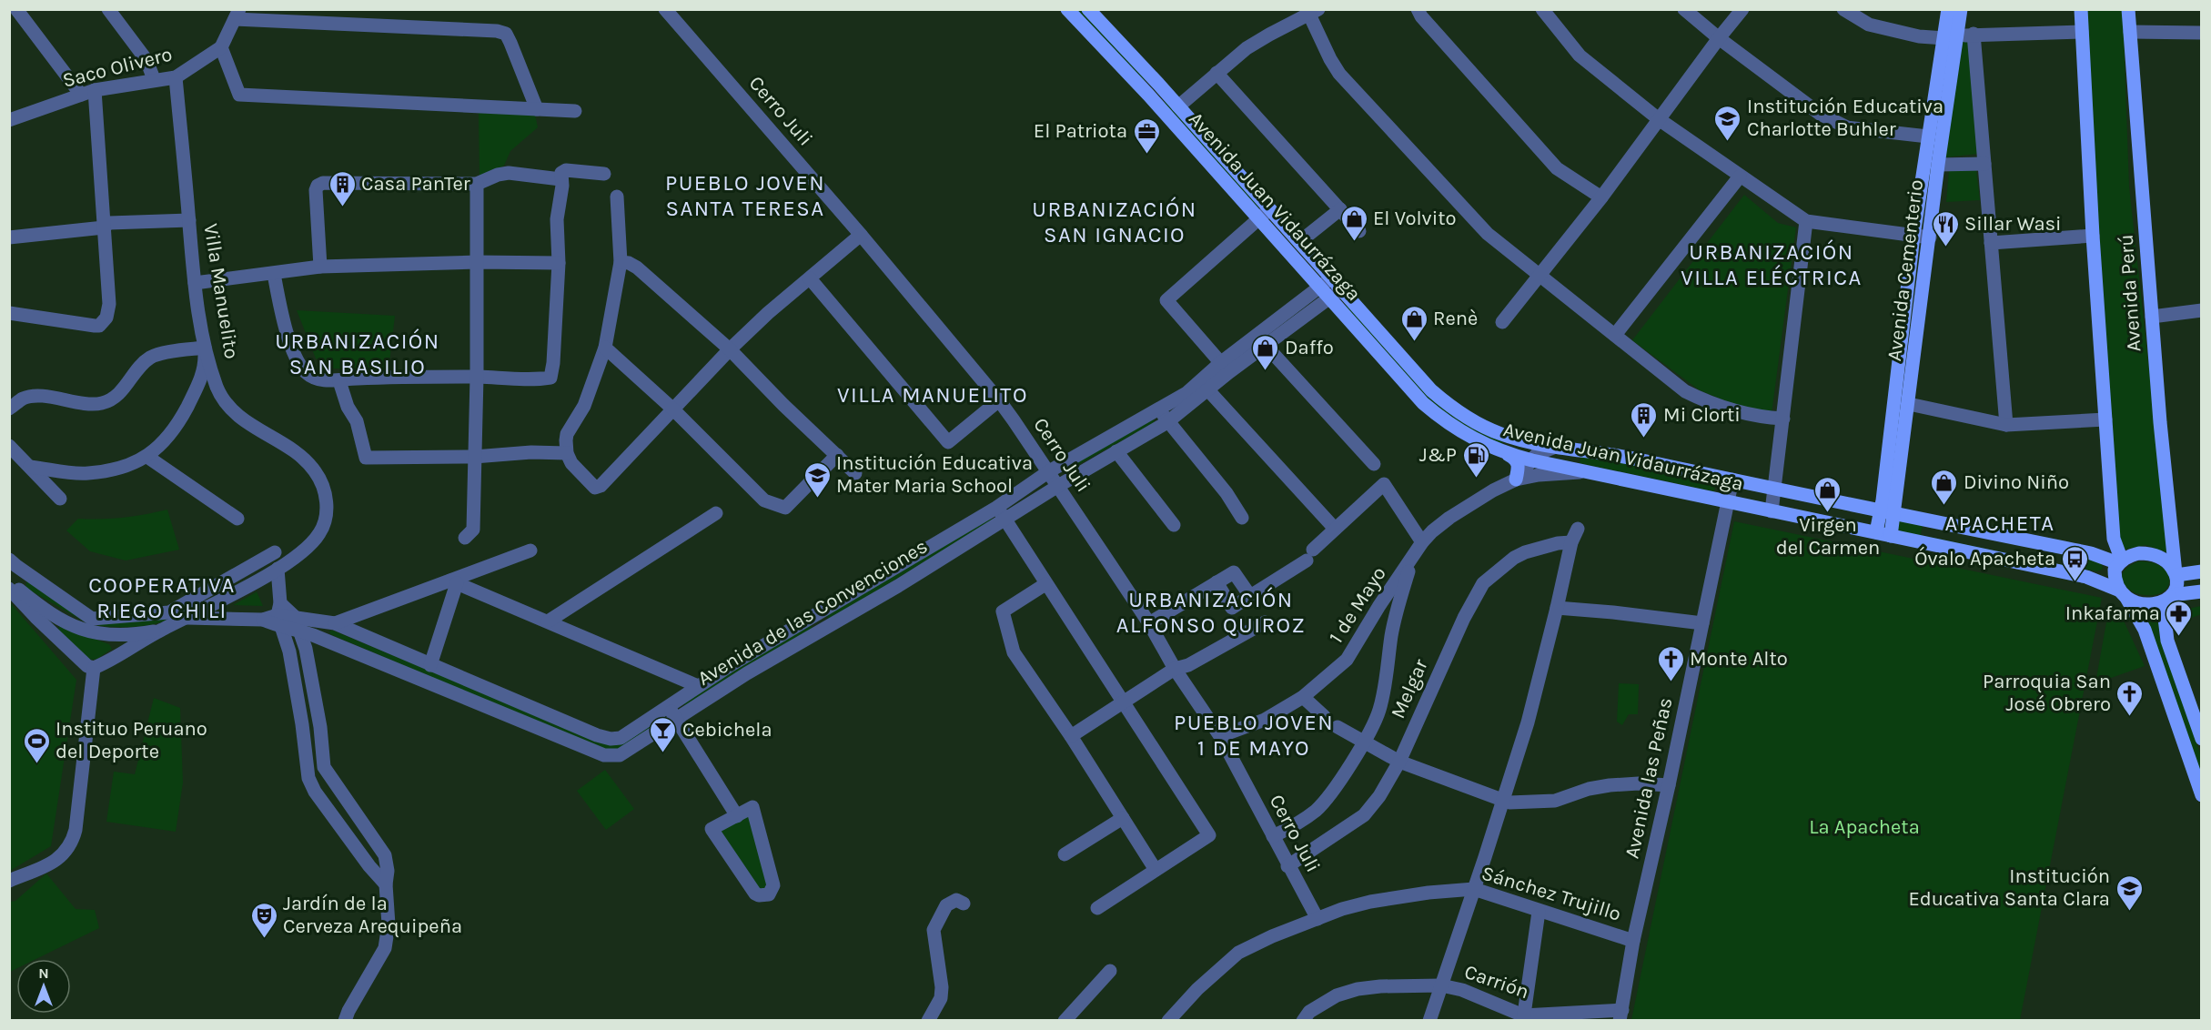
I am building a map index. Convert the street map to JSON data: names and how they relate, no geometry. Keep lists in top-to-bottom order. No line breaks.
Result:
{"streets":{"main road":["Avenida Juan Vidaurrázaga","Avenida Cementerio","Avenida Perú"],"street":["Saco Olivero","Cerro Juli","Villa Manuelito","1 de Mayo","Avenida de las Convenciones","Melgar","Avenida las Peñas","Sánchez Trujillo","Carrión"]},"crossings":[["Saco Olivero","Villa Manuelito"],["Cerro Juli","1 de Mayo"],["Cerro Juli","Avenida de las Convenciones"],["Cerro Juli","Melgar"],["Cerro Juli","Sánchez Trujillo"],["Avenida Juan Vidaurrázaga","Avenida Cementerio"],["Avenida Juan Vidaurrázaga","Avenida Perú"],["Avenida Juan Vidaurrázaga","1 de Mayo"],["Avenida Juan Vidaurrázaga","Avenida de las Convenciones"],["Avenida Juan Vidaurrázaga","Avenida las Peñas"],["Villa Manuelito","Avenida de las Convenciones"],["Avenida las Peñas","Sánchez Trujillo"],["Avenida las Peñas","Carrión"]],"districts":["PUEBLO JOVEN SANTA TERESA","URBANIZACIÓN SAN IGNACIO","URBANIZACIÓN VILLA ELÉCTRICA","URBANIZACIÓN SAN BASILIO","VILLA MANUELITO","APACHETA","COOPERATIVA RIEGO CHILI","URBANIZACIÓN ALFONSO QUIROZ","PUEBLO JOVEN 1 DE MAYO"],"parks":["La Apacheta"],"places":{"school or university":["Institución Educativa Charlotte Buhler","Institución Educativa Mater Maria School","Institución Educativa Santa Clara"],"office":["El Patriota"],"building":["Casa PanTer","Mi Clorti"],"shop":["El Volvito","Renè","Daffo","Divino Niño","Virgen del Carmen"],"restaurant":["Sillar Wasi"],"fuel station":["J&P"],"bus stop":["Óvalo Apacheta"],"pharmacy":["Inkafarma"],"church":["Monte Alto","Parroquia San José Obrero"],"bar":["Cebichela"],"sports":["Instituo Peruano del Deporte"],"theatre":["Jardín de la Cerveza Arequipeña"]},"north":"top"}
